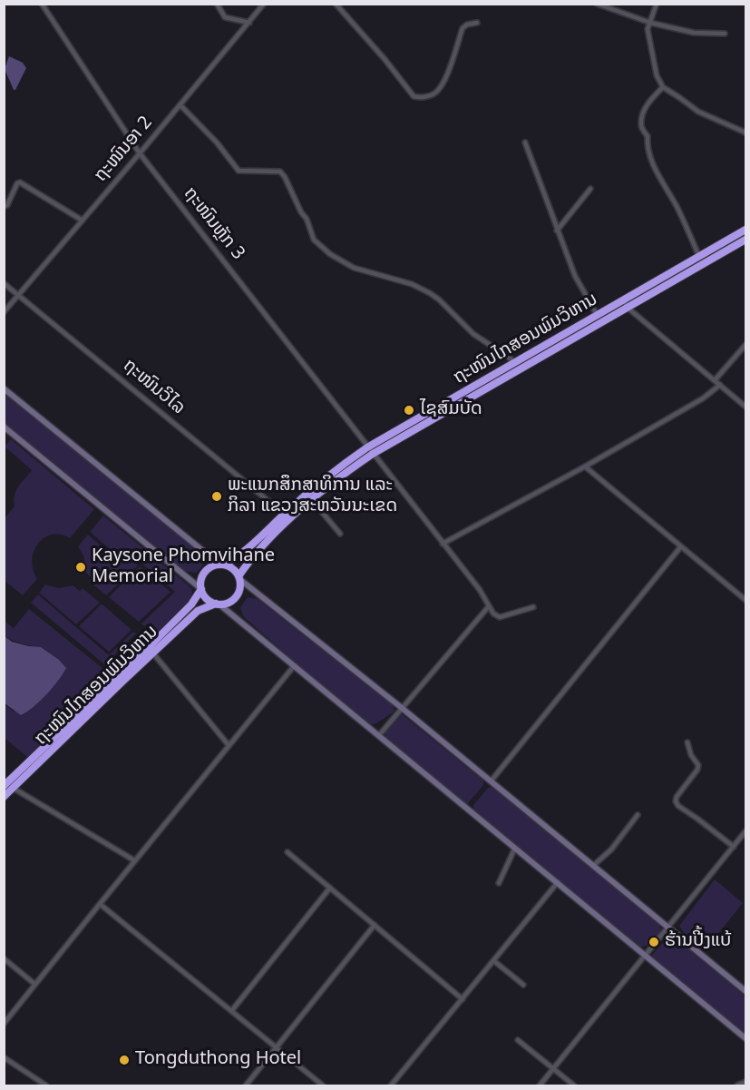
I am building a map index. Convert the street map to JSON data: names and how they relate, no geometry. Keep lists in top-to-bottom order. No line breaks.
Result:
{"streets":{"highway":["ຖະໜົນໄກສອນພົມວິຫານ"],"street":["ຖະໜົນອາ 2","ຖະໜົນຫຼັກ 3","ຖະໜົນວິໄລ"]},"crossings":[["ຖະໜົນອາ 2","ຖະໜົນຫຼັກ 3"],["ຖະໜົນອາ 2","ຖະໜົນວິໄລ"],["ຖະໜົນຫຼັກ 3","ຖະໜົນໄກສອນພົມວິຫານ"],["ຖະໜົນໄກສອນພົມວິຫານ","ຖະໜົນວິໄລ"]],"places":["ໄຊສົມບັດ","ພະແນກສຶກສາທິການ ແລະ ກິລາ ແຂວງສະຫວັນນະເຂດ","Kaysone Phomvihane Memorial","ຮ້ານປີ້ງແບ້","Tongduthong Hotel"]}
